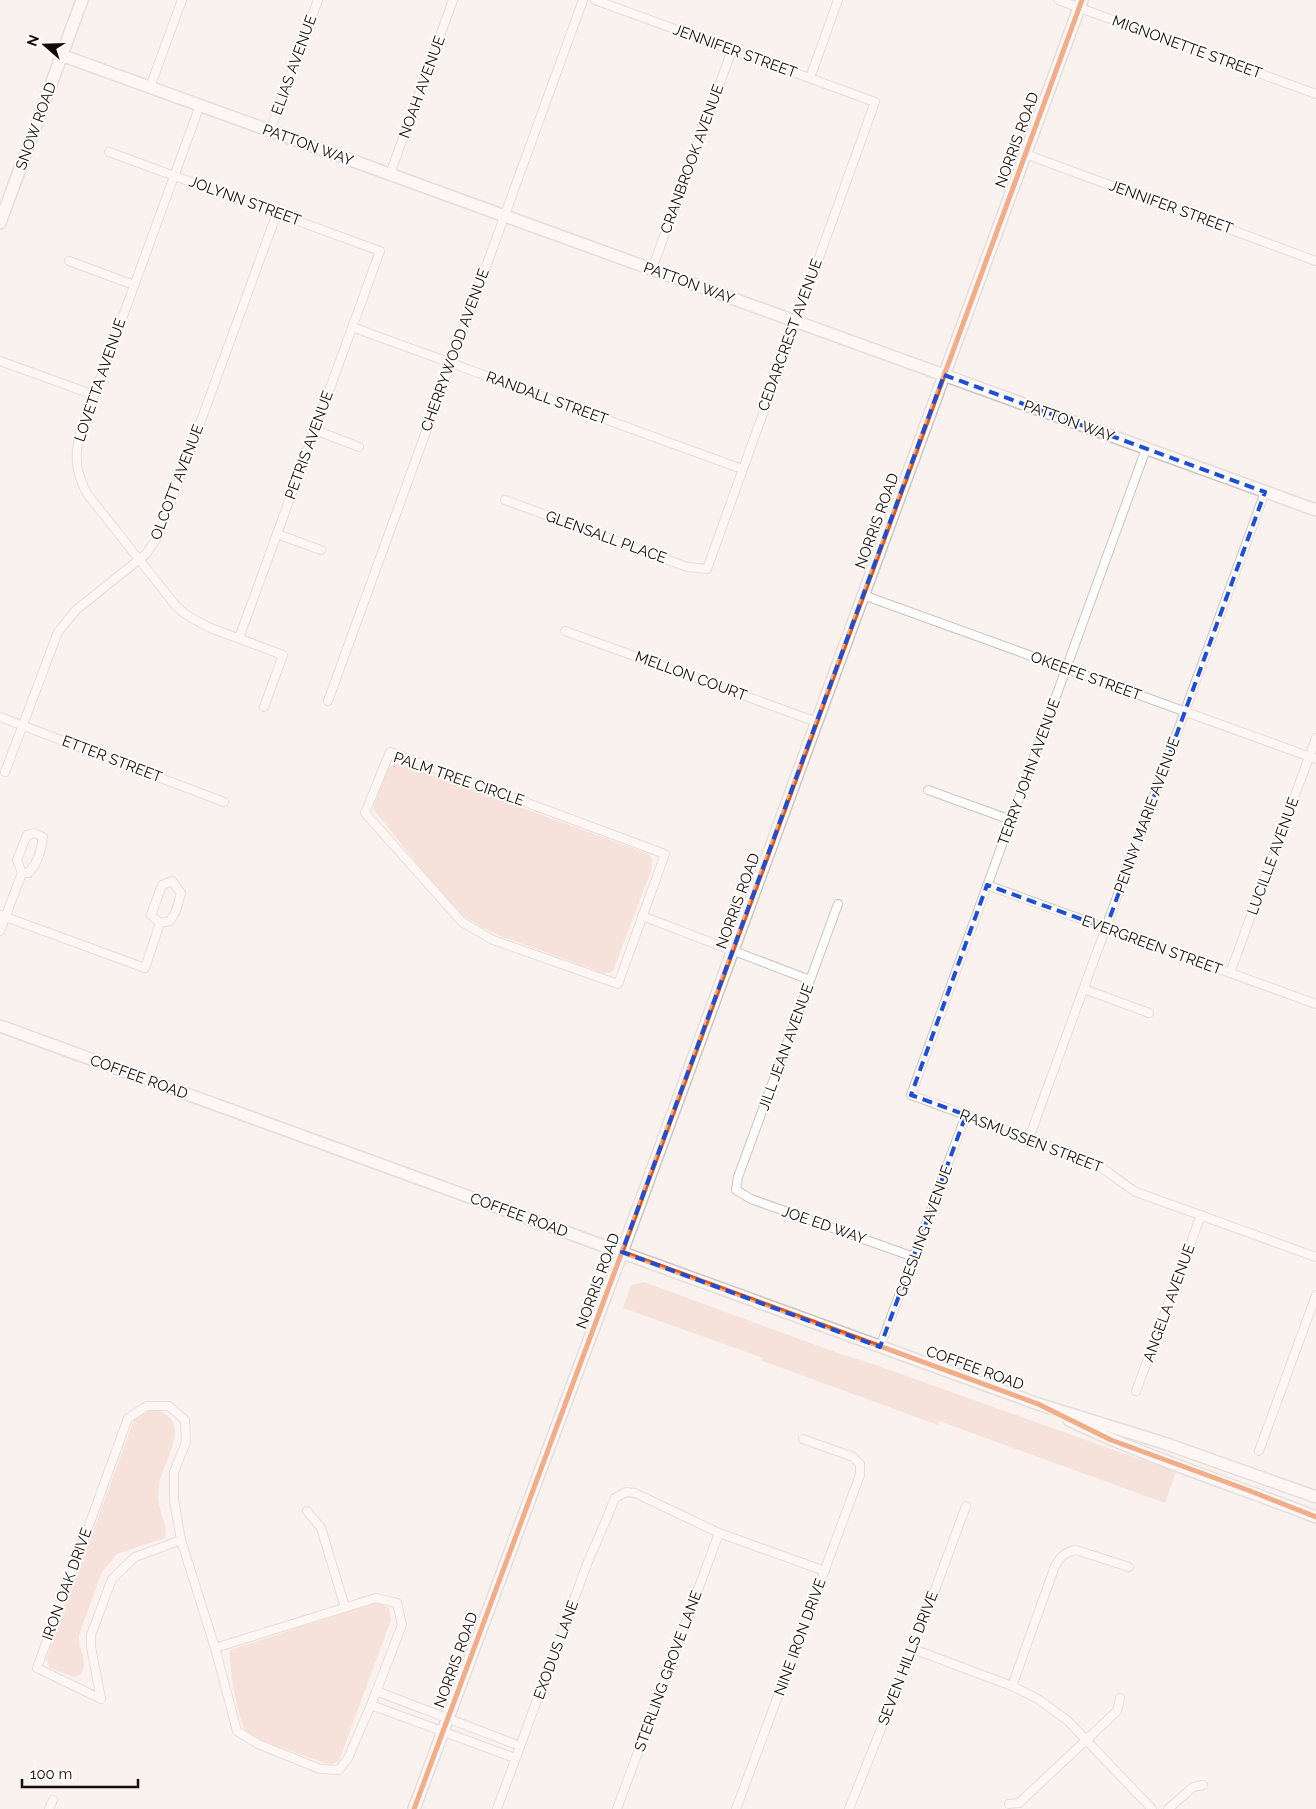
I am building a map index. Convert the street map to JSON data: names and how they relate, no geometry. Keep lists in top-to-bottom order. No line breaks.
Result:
{"streets":{"street":["MIGNONETTE STREET","JENNIFER STREET","ELIAS AVENUE","NOAH AVENUE","SNOW ROAD","NORRIS ROAD","PATTON WAY","CRANBROOK AVENUE","JOLYNN STREET","CEDARCREST AVENUE","CHERRYWOOD AVENUE","LOVETTA AVENUE","RANDALL STREET","PETRIS AVENUE","OLCOTT AVENUE","GLENSALL PLACE","MELLON COURT","OKEEFE STREET","ETTER STREET","TERRY JOHN AVENUE","PALM TREE CIRCLE","PENNY MARIE AVENUE","LUCILLE AVENUE","EVERGREEN STREET","JILL JEAN AVENUE","COFFEE ROAD","RASMUSSEN STREET","JOE ED WAY","GOESLING AVENUE","ANGELA AVENUE","IRON OAK DRIVE","NINE IRON DRIVE","EXODUS LANE","SEVEN HILLS DRIVE","STERLING GROVE LANE"]},"crossings":[["MIGNONETTE STREET","NORRIS ROAD"],["JENNIFER STREET","NORRIS ROAD"],["JENNIFER STREET","CRANBROOK AVENUE"],["JENNIFER STREET","CEDARCREST AVENUE"],["ELIAS AVENUE","PATTON WAY"],["NOAH AVENUE","PATTON WAY"],["SNOW ROAD","PATTON WAY"],["NORRIS ROAD","PATTON WAY"],["NORRIS ROAD","MELLON COURT"],["NORRIS ROAD","OKEEFE STREET"],["NORRIS ROAD","COFFEE ROAD"],["PATTON WAY","CRANBROOK AVENUE"],["PATTON WAY","CEDARCREST AVENUE"],["PATTON WAY","CHERRYWOOD AVENUE"],["PATTON WAY","LOVETTA AVENUE"],["PATTON WAY","TERRY JOHN AVENUE"],["PATTON WAY","PENNY MARIE AVENUE"],["JOLYNN STREET","LOVETTA AVENUE"],["JOLYNN STREET","PETRIS AVENUE"],["JOLYNN STREET","OLCOTT AVENUE"],["CEDARCREST AVENUE","RANDALL STREET"],["CEDARCREST AVENUE","GLENSALL PLACE"],["CHERRYWOOD AVENUE","RANDALL STREET"],["LOVETTA AVENUE","PETRIS AVENUE"],["LOVETTA AVENUE","OLCOTT AVENUE"],["RANDALL STREET","PETRIS AVENUE"],["OLCOTT AVENUE","ETTER STREET"],["OKEEFE STREET","TERRY JOHN AVENUE"],["OKEEFE STREET","PENNY MARIE AVENUE"],["OKEEFE STREET","LUCILLE AVENUE"],["TERRY JOHN AVENUE","EVERGREEN STREET"],["TERRY JOHN AVENUE","RASMUSSEN STREET"],["PENNY MARIE AVENUE","EVERGREEN STREET"],["PENNY MARIE AVENUE","RASMUSSEN STREET"],["LUCILLE AVENUE","EVERGREEN STREET"],["JILL JEAN AVENUE","JOE ED WAY"],["COFFEE ROAD","GOESLING AVENUE"],["RASMUSSEN STREET","GOESLING AVENUE"],["RASMUSSEN STREET","ANGELA AVENUE"],["JOE ED WAY","GOESLING AVENUE"],["EXODUS LANE","STERLING GROVE LANE"]],"scale_bar":"100 m","north":"left"}
